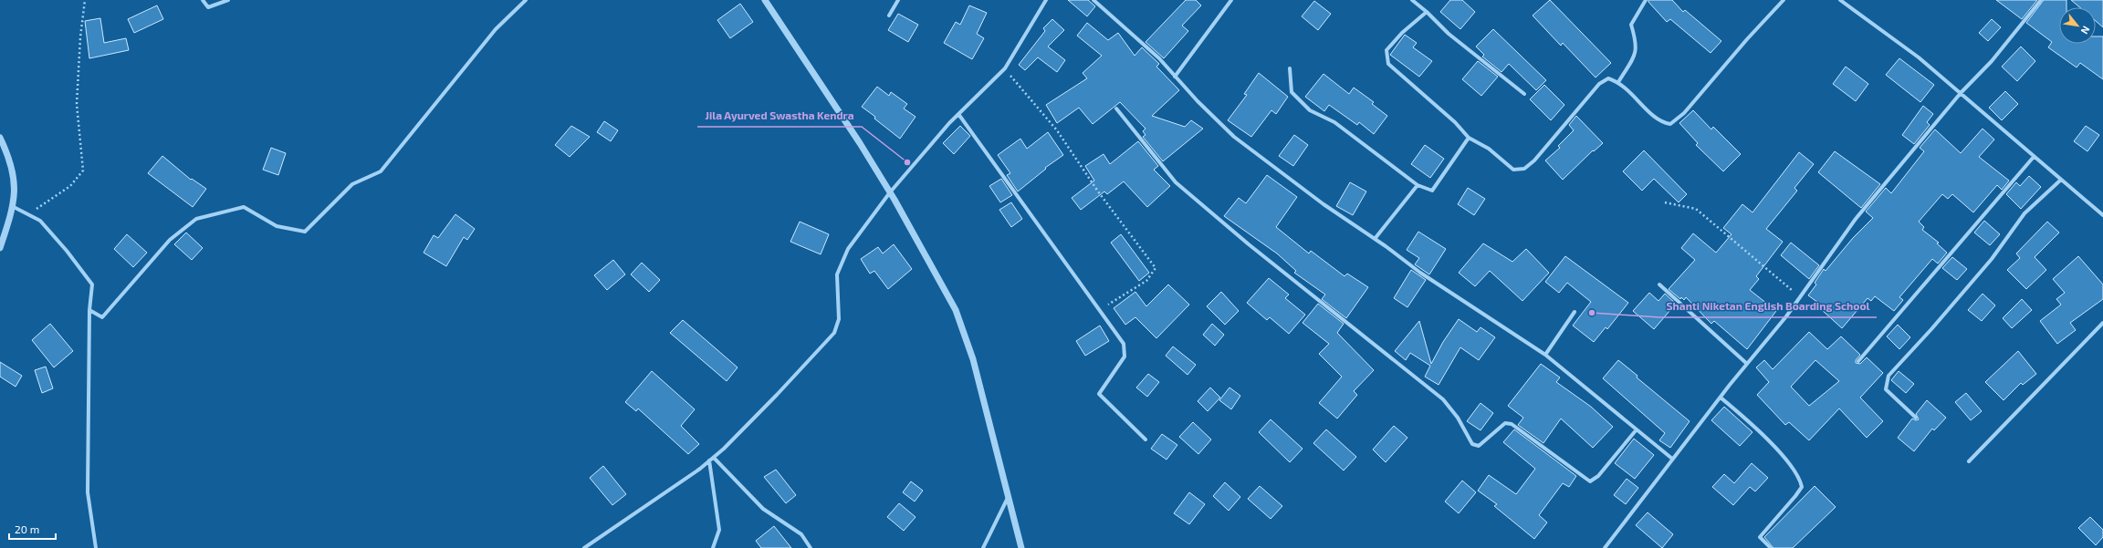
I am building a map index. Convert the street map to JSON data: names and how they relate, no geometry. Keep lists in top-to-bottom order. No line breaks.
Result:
{"places":["Jila Ayurved Swastha Kendra","Shanti Niketan English Boarding School"],"scale_bar":"20 m","north":"bottom right"}
